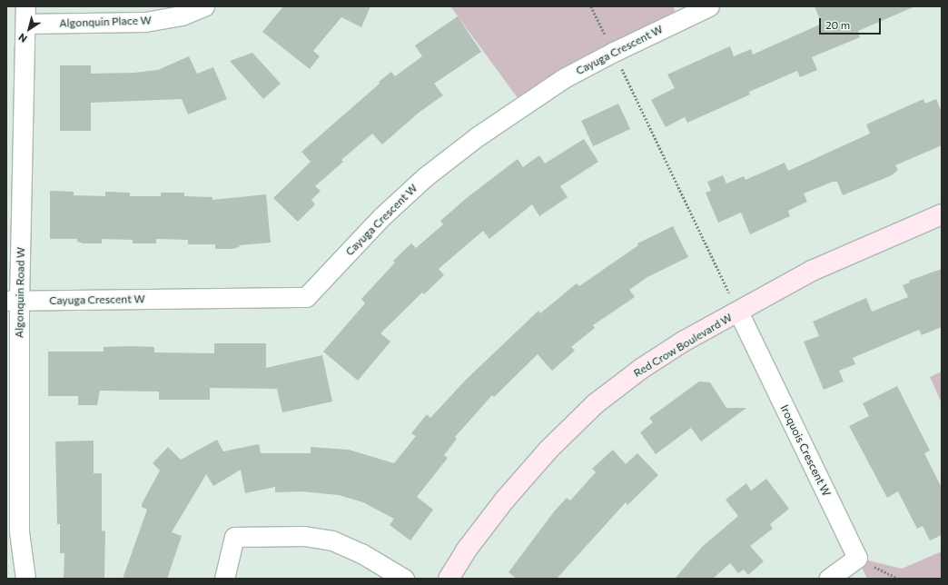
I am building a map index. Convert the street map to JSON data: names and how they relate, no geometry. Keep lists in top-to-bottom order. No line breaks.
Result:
{"streets":{"street":["Algonquin Place W","Cayuga Crescent W","Algonquin Road W","Red Crow Boulevard W","Iroquois Crescent W"]},"crossings":[["Algonquin Place W","Algonquin Road W"],["Cayuga Crescent W","Algonquin Road W"],["Red Crow Boulevard W","Iroquois Crescent W"]],"scale_bar":"20 m","north":"bottom left"}
